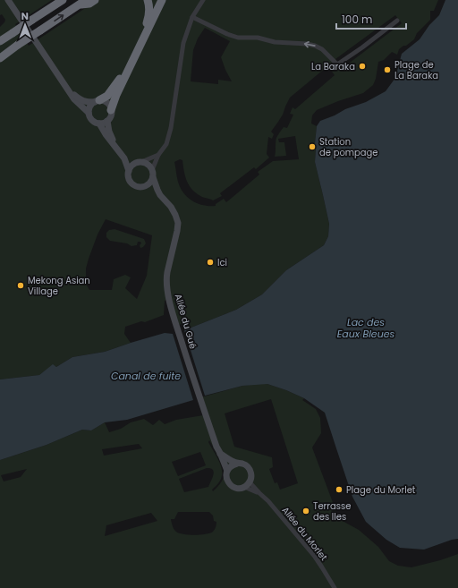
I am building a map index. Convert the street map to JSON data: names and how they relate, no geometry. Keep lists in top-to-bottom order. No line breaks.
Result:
{"streets":{"street":["Allée du Gué","Allée du Morlet"]},"crossings":[["Allée du Gué","Allée du Morlet"]],"water":["Lac des Eaux Bleues","Canal de fuite"],"places":["La Baraka","Plage de La Baraka","Station de pompage","Ici","Mekong Asian Village","Plage du Morlet","Terrasse des Iles"],"scale_bar":"100 m","north":"top"}
